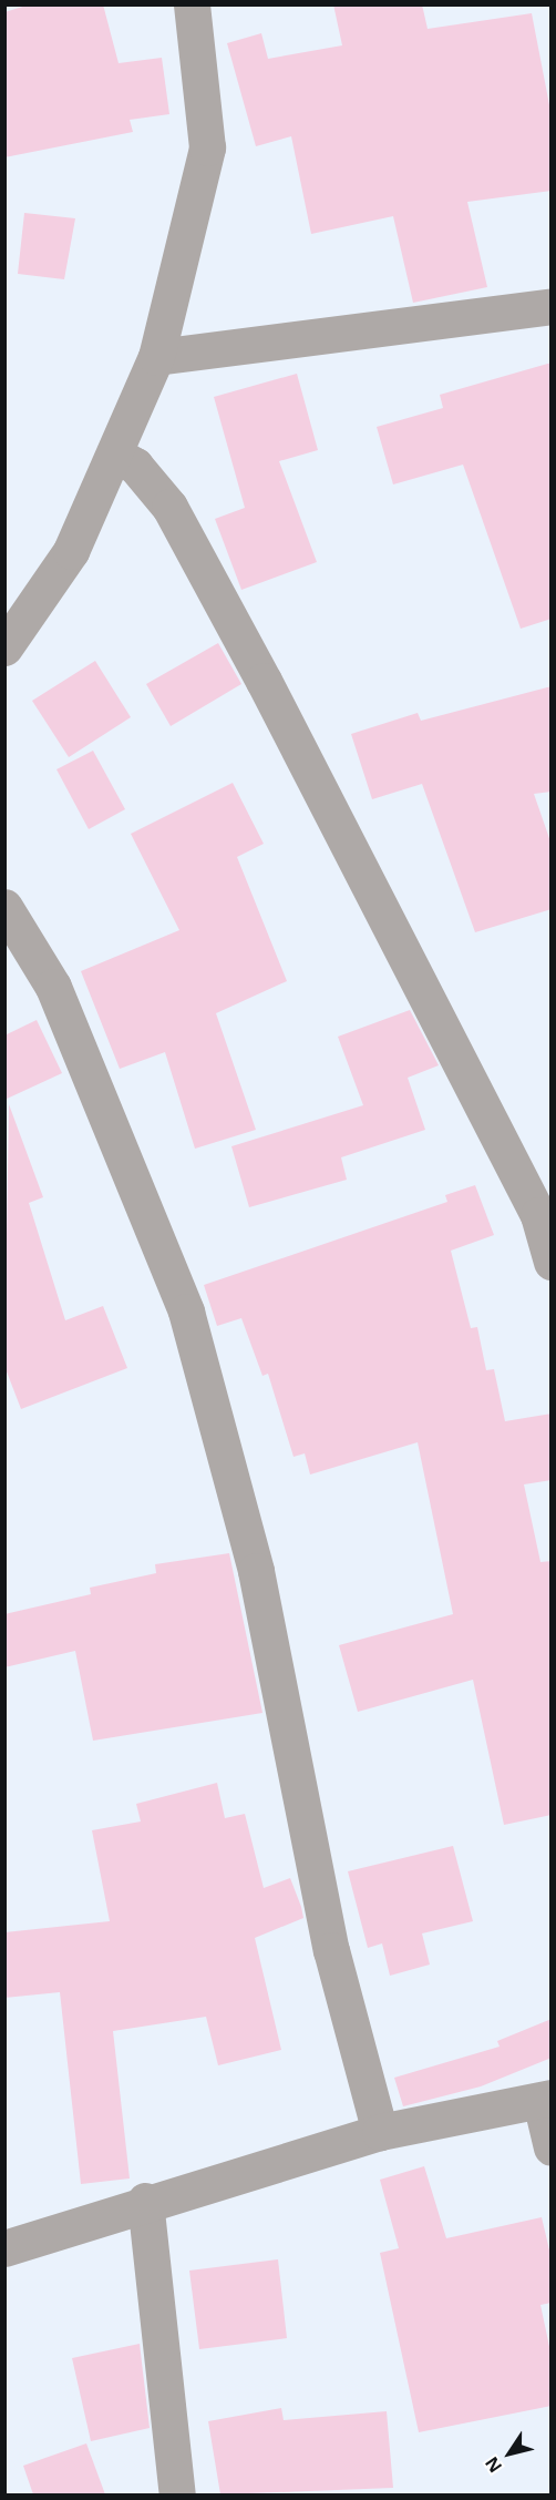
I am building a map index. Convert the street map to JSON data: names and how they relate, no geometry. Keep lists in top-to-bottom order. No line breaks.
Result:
{"north":"bottom left"}
